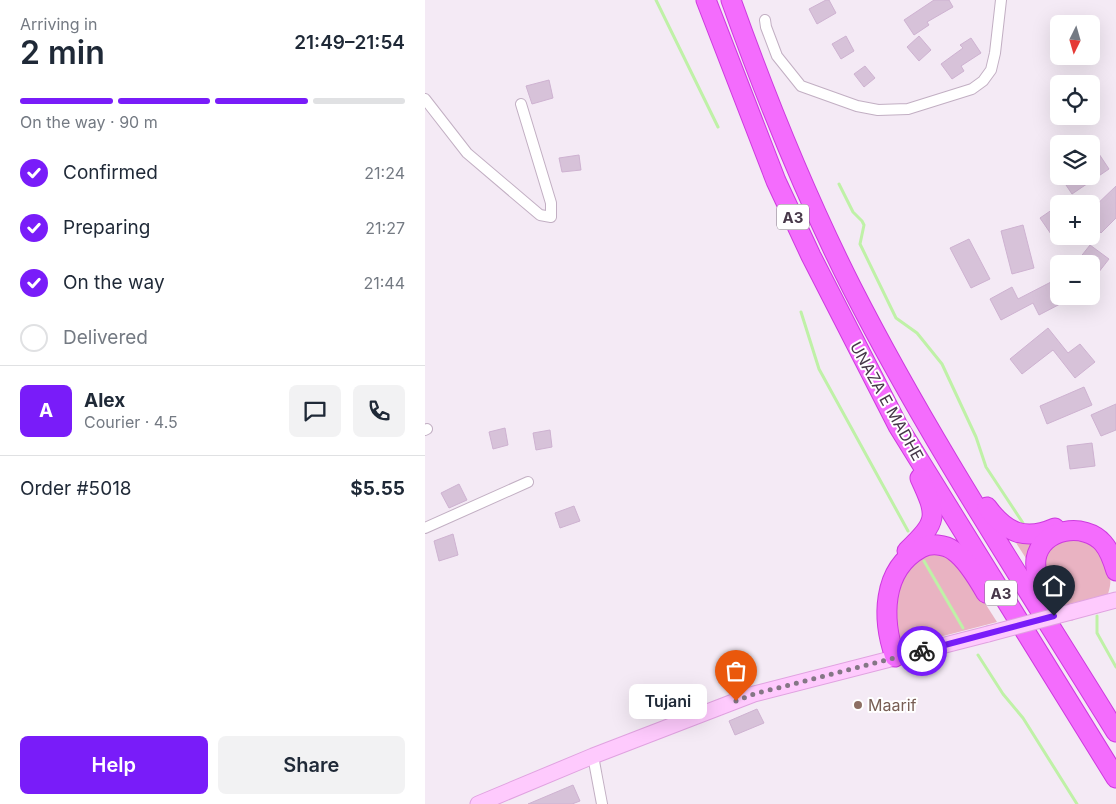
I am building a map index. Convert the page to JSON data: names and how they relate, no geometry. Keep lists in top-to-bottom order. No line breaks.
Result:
{"streets":{"highway":["A3","UNAZA E MADHE"]},"places":["Tujani","Maarif"],"north":"bottom","page":{"heading":["2 min","Arriving in","21:49–21:54"],"panel":["Alex","Courier · 4.5","Order #5018","$5.55"],"map_buttons":["+","−"],"bar":"On the way · 90 m","list":[["Confirmed","21:24"],["Preparing","21:27"],["On the way","21:44"],"Delivered"],"round":"A","bubble":"Tujani","buttons":["Help","Share"]}}
